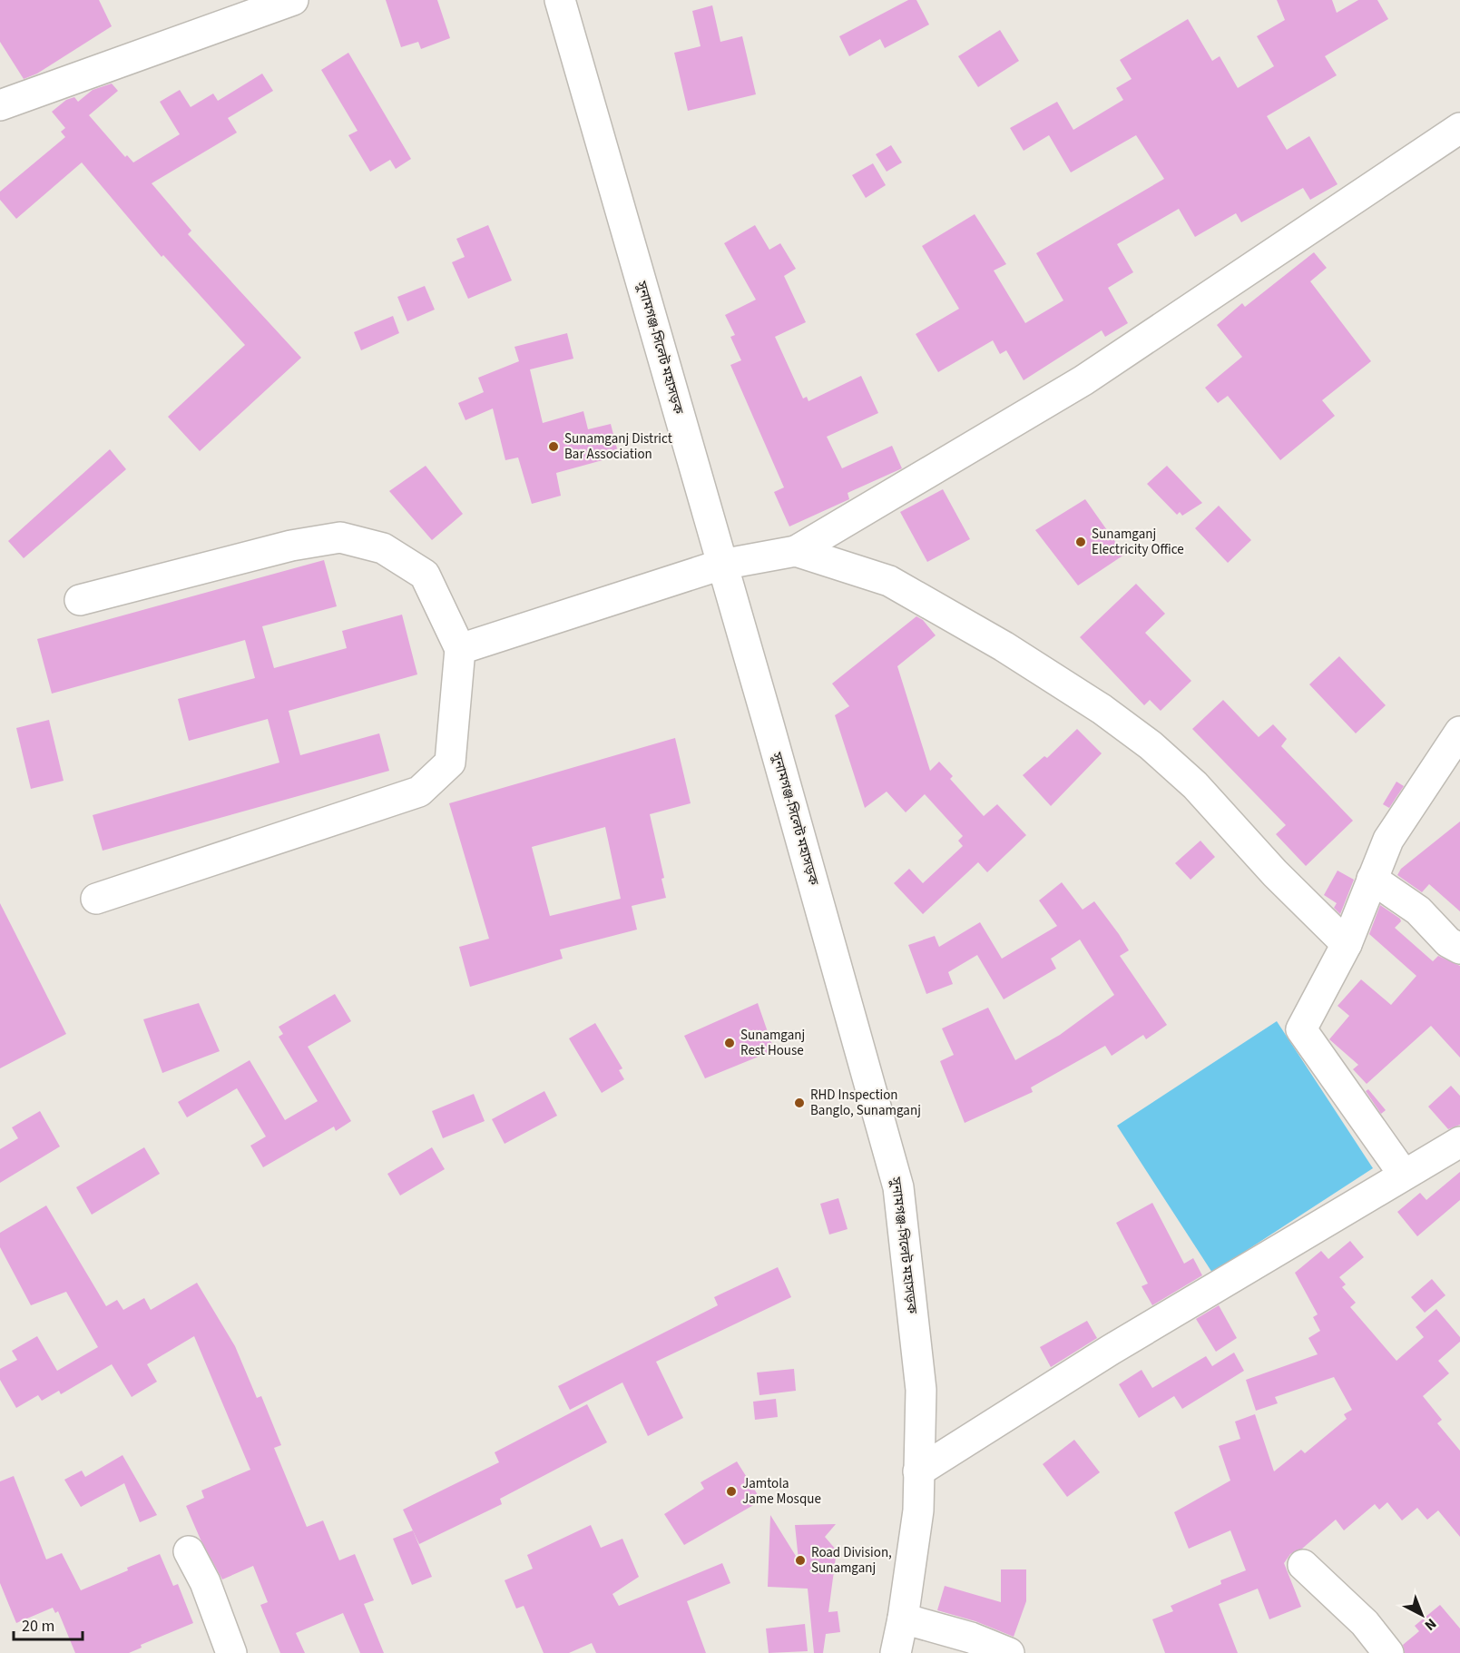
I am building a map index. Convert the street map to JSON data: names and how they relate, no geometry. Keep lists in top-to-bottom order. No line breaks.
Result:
{"streets":{"street":["সুনামগঞ্জ-সিলেট মহাসড়ক"]},"places":["Sunamganj District Bar Association","Sunamganj Electricity Office","Sunamganj Rest House","RHD Inspection Banglo, Sunamganj","Jamtola Jame Mosque","Road Division, Sunamganj"],"scale_bar":"20 m","north":"bottom right"}
